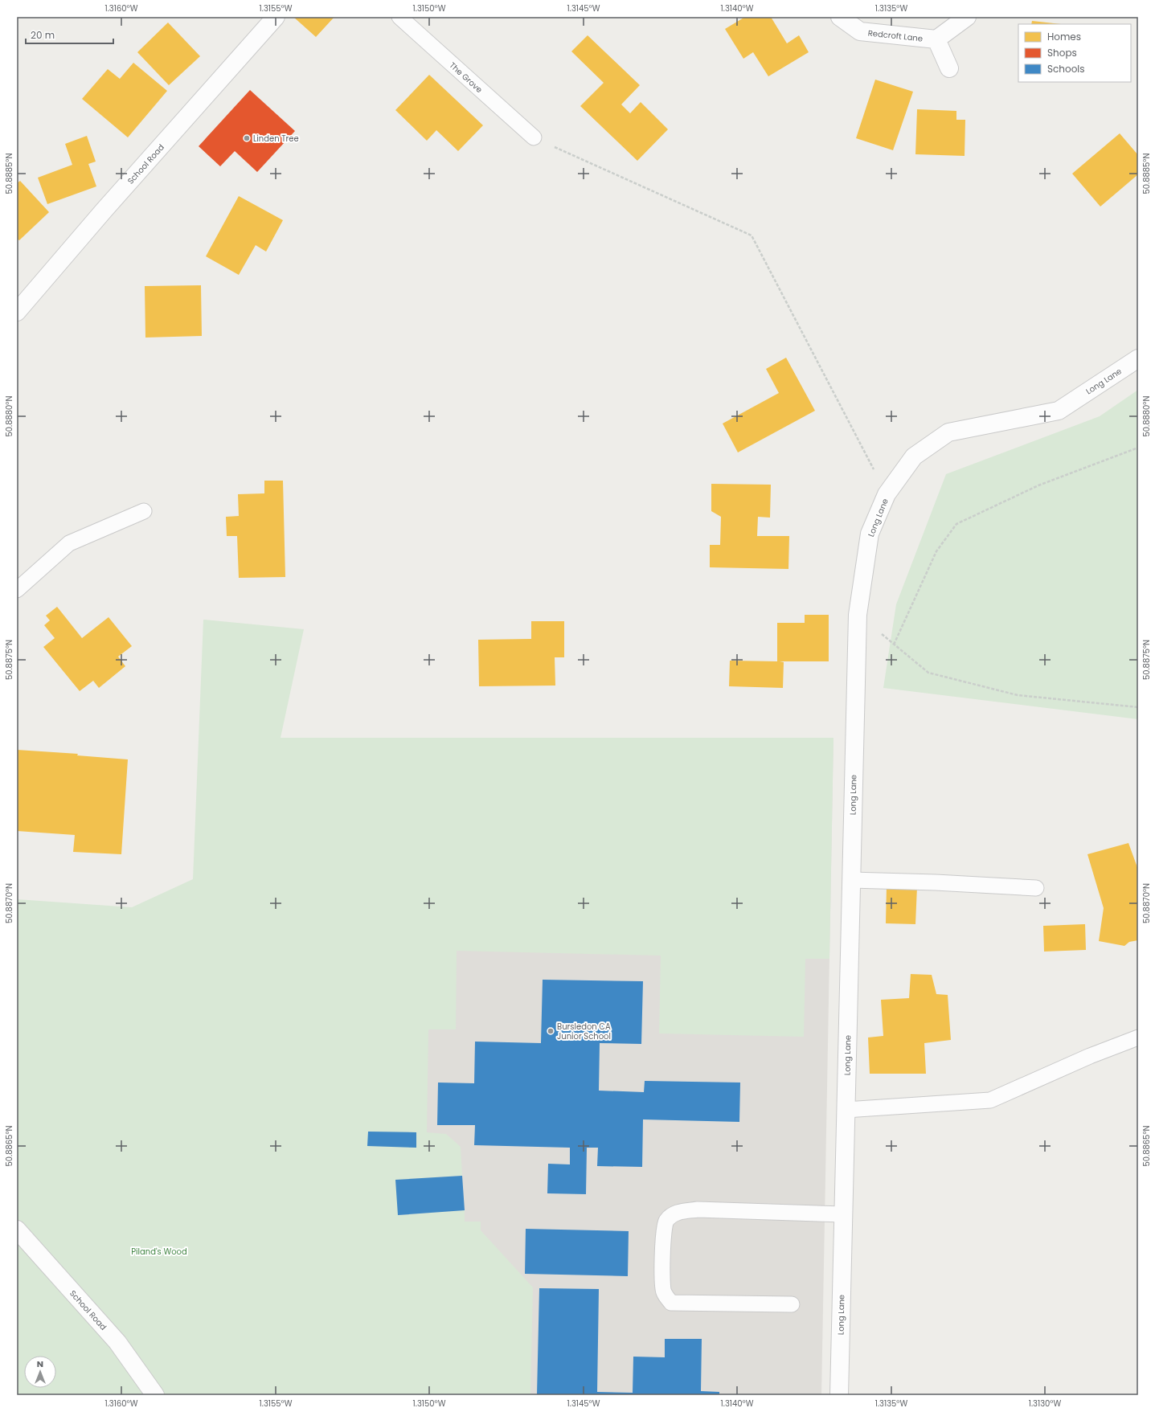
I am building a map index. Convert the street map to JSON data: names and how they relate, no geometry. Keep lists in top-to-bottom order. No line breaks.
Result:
{"streets":{"street":["Redcroft Lane","School Road","Long Lane"],"lane":["The Grove"]},"parks":["Piland's Wood"],"places":["Linden Tree","Bursledon CA Junior School"],"legend":["Homes","Shops","Schools"],"scale_bar":"20 m","north":"top","coordinates":["1.3160°W","1.3155°W","1.3150°W","1.3145°W","1.3140°W","1.3135°W","50.8885°N","50.8880°N","50.8875°N","50.8870°N","50.8865°N","1.3130°W"]}
